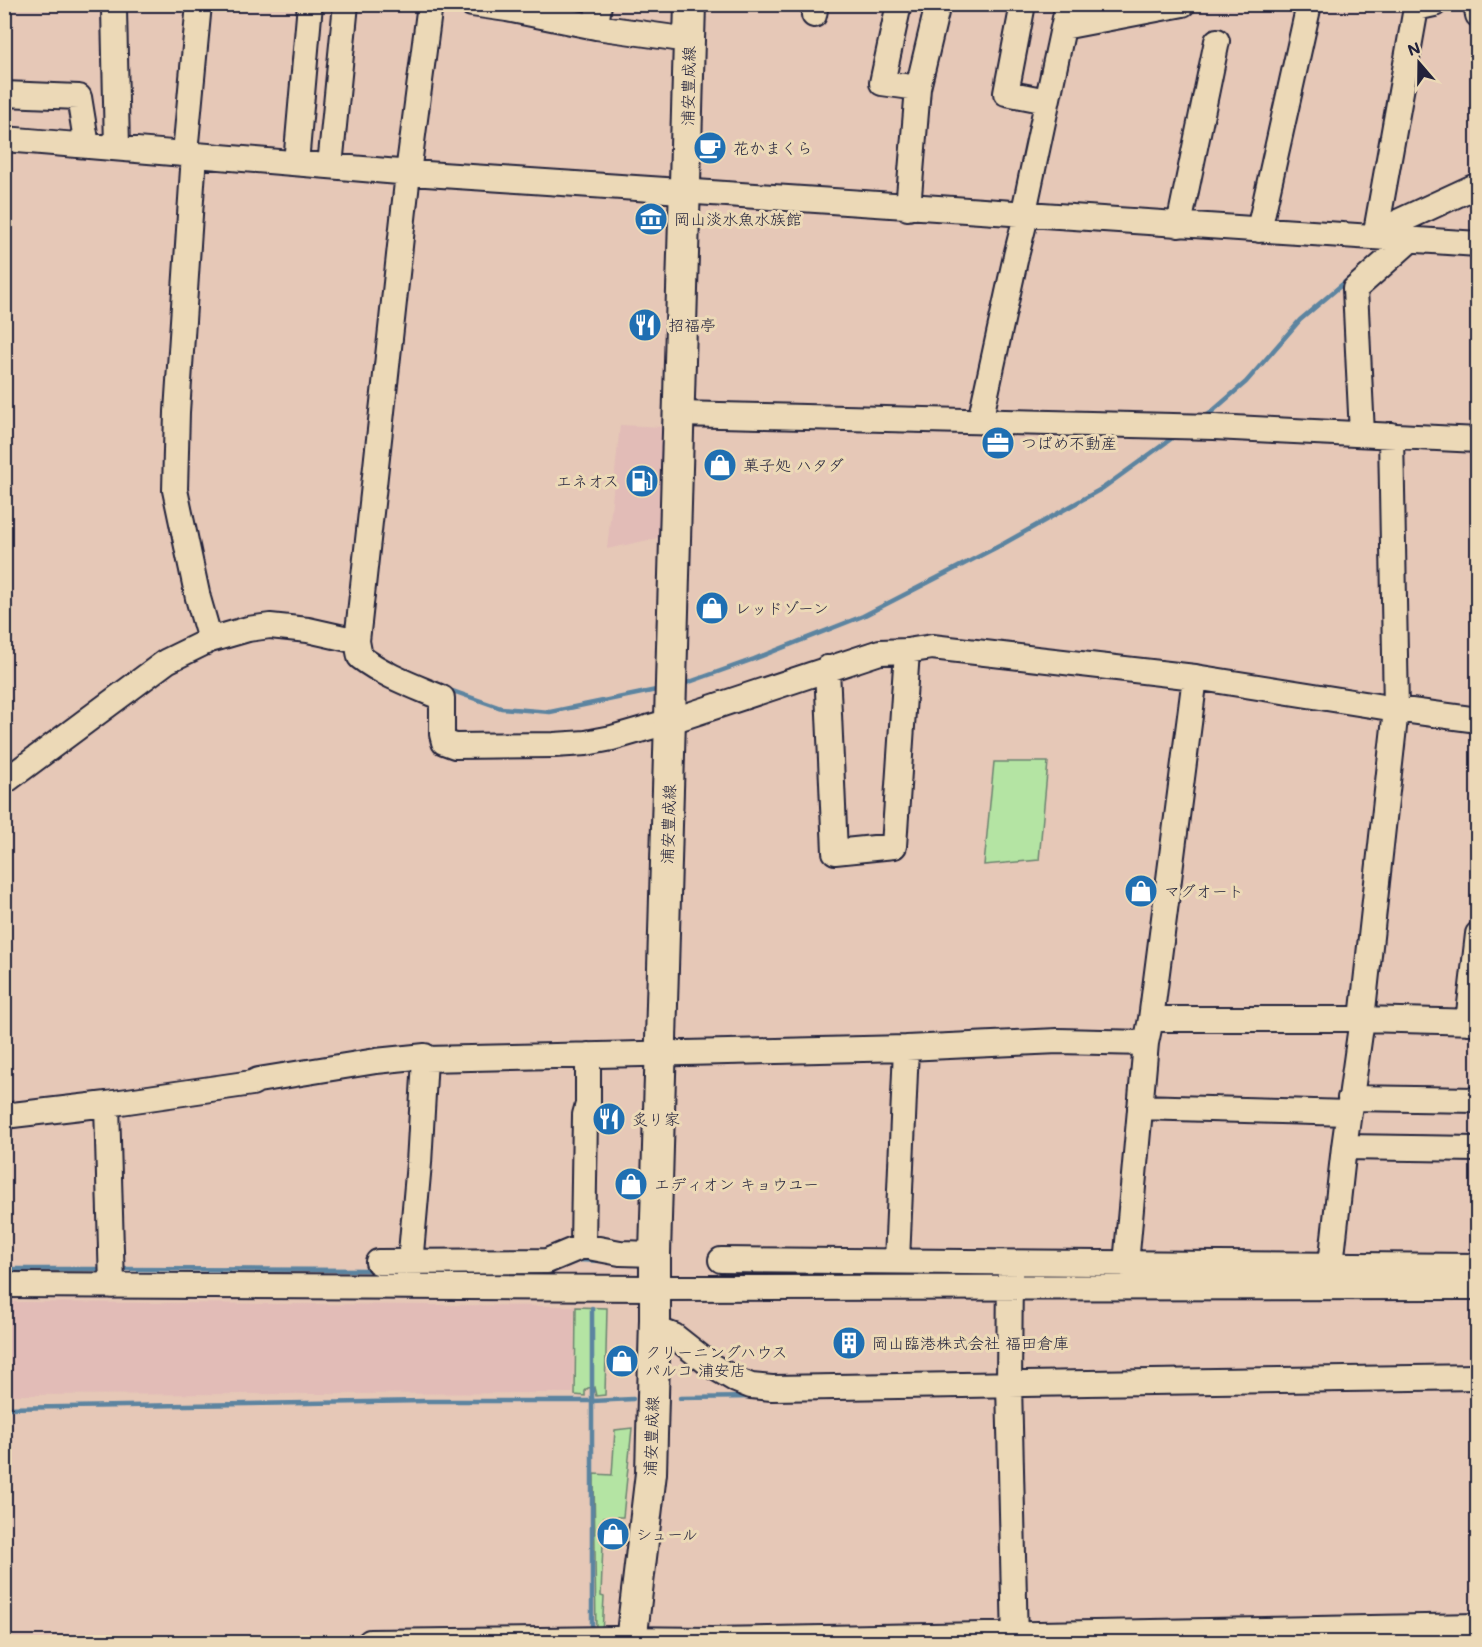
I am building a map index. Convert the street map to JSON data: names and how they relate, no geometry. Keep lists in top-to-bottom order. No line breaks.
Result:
{"streets":{"main road":["浦安豊成線"]},"places":{"cafe":["花かまくら"],"museum":["岡山淡水魚水族館"],"restaurant":["招福亭","炙り家"],"office":["つばめ不動産"],"shop":["菓子処 ハタダ","レッドゾーン","マグオート","エディオン キョウユー","クリーニングハウス パルコ 浦安店","シュール"],"fuel station":["エネオス"],"building":["岡山臨港株式会社 福田倉庫"]},"north":"top"}
